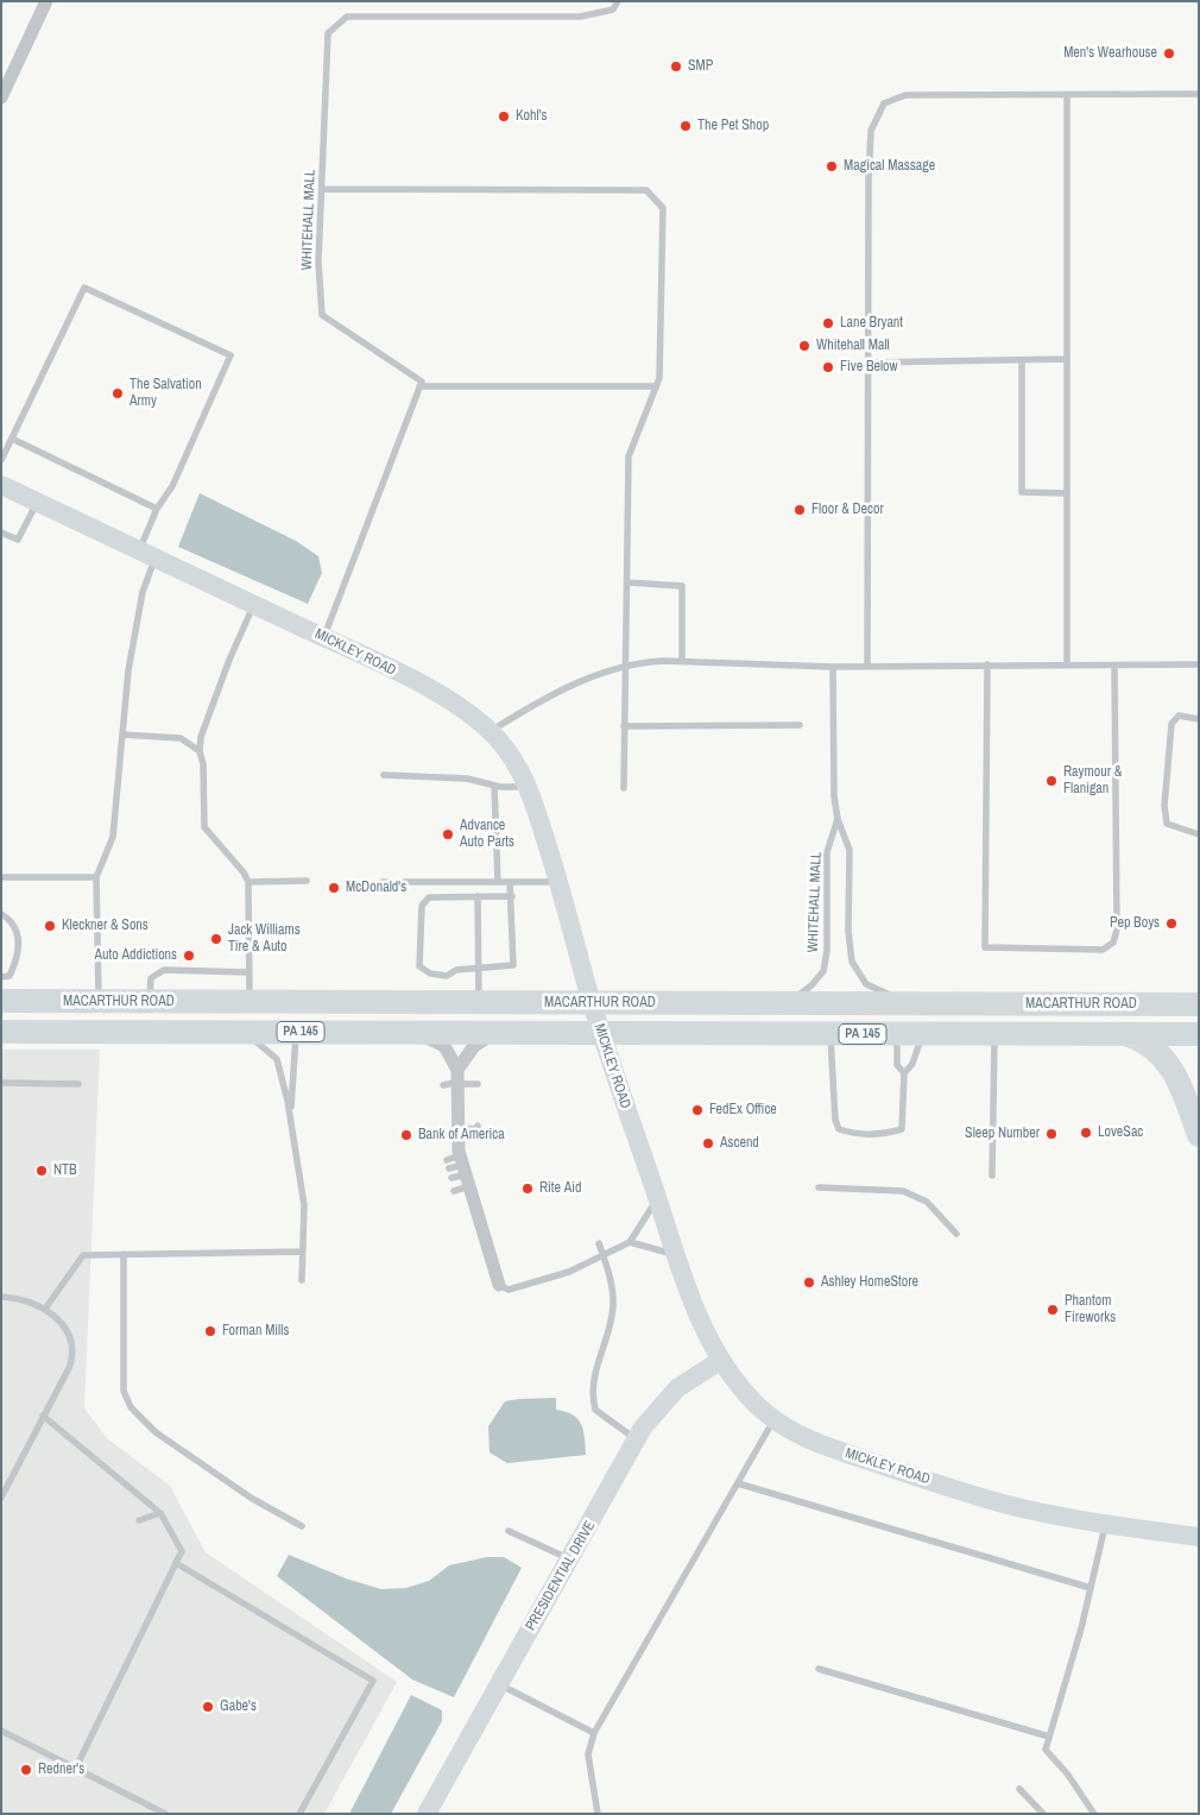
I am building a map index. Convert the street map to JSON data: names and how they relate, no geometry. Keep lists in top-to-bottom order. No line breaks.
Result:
{"streets":{"highway":["MACARTHUR ROAD","PA 145"],"street":["MICKLEY ROAD","PRESIDENTIAL DRIVE"],"lane":["WHITEHALL MALL"]},"crossings":[["WHITEHALL MALL","MACARTHUR ROAD"],["MICKLEY ROAD","MACARTHUR ROAD"],["MICKLEY ROAD","PRESIDENTIAL DRIVE"]],"places":["Men's Wearhouse","SMP","Kohl's","The Pet Shop","Magical Massage","Lane Bryant","Whitehall Mall","Five Below","The Salvation Army","Floor & Decor","Raymour & Flanigan","Advance Auto Parts","McDonald's","Pep Boys","Kleckner & Sons","Jack Williams Tire & Auto","Auto Addictions","FedEx Office","LoveSac","Sleep Number","Bank of America","Ascend","NTB","Rite Aid","Ashley HomeStore","Phantom Fireworks","Forman Mills","Gabe's","Redner's"]}
